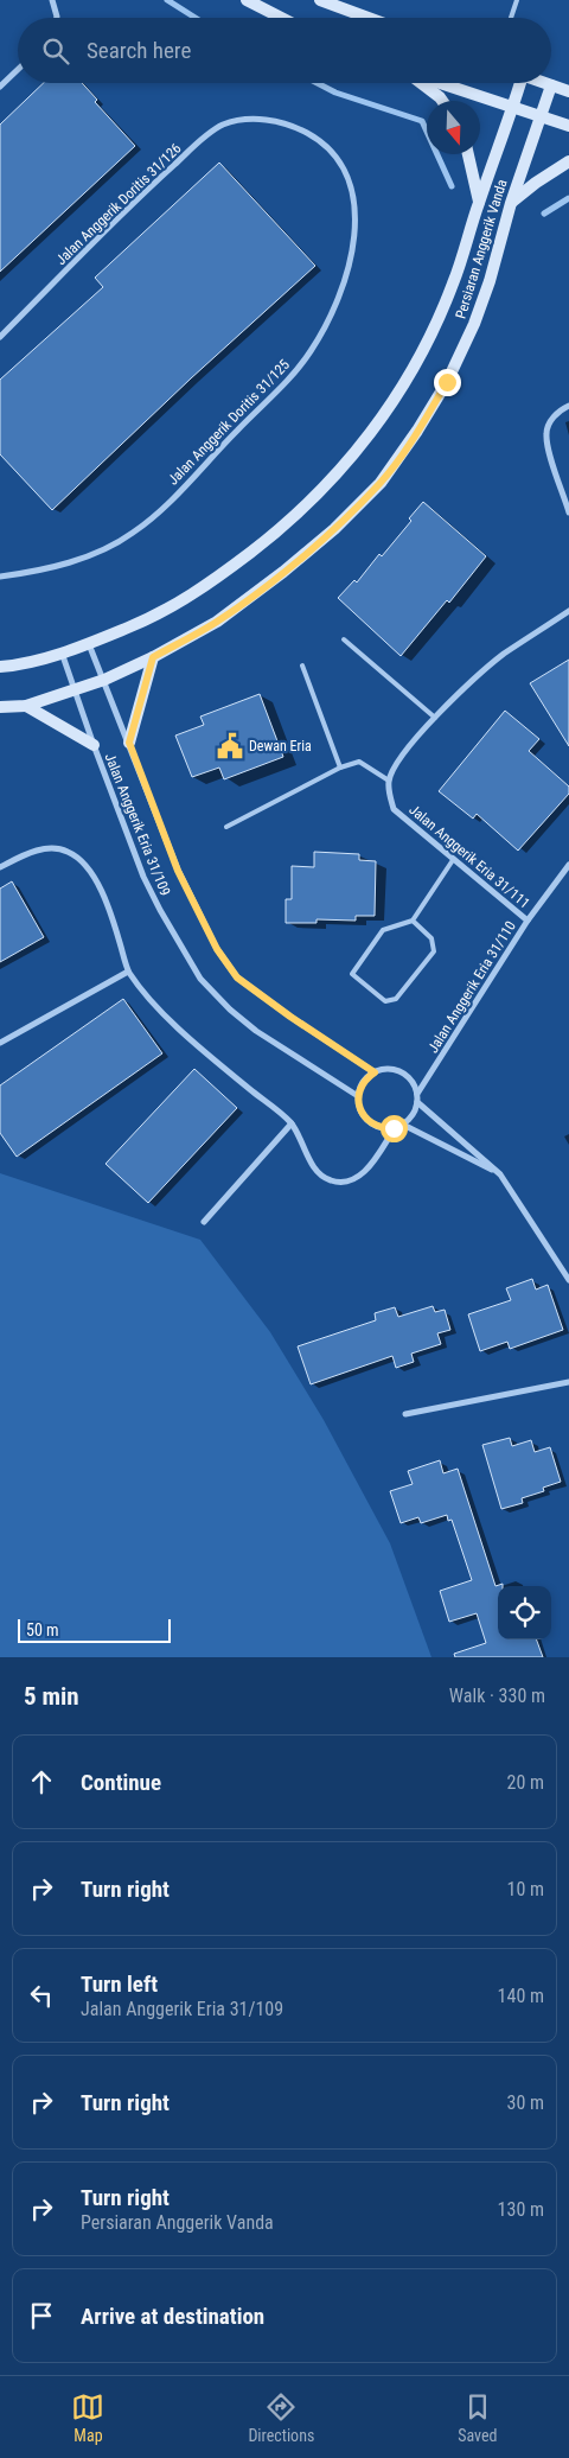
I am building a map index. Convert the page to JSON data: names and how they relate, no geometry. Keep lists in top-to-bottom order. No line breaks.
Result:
{"streets":{"street":["Jalan Anggerik Doritis 31/126","Persiaran Anggerik Vanda","Jalan Anggerik Doritis 31/125","Jalan Anggerik Eria 31/109","Jalan Anggerik Eria 31/111","Jalan Anggerik Eria 31/110"]},"crossings":[["Jalan Anggerik Doritis 31/126","Jalan Anggerik Doritis 31/125"],["Persiaran Anggerik Vanda","Jalan Anggerik Eria 31/109"],["Jalan Anggerik Eria 31/109","Jalan Anggerik Eria 31/110"],["Jalan Anggerik Eria 31/111","Jalan Anggerik Eria 31/110"]],"places":{"public building":["Dewan Eria"]},"scale_bar":"50 m","north":"bottom","page":{"search":"Search here","scale":"50 m","heading":["5 min","Walk · 330 m"],"list":[["Continue","20 m"],["Turn right","10 m"],["Turn left","Jalan Anggerik Eria 31/109","140 m"],["Turn right","30 m"],["Turn right","Persiaran Anggerik Vanda","130 m"],"Arrive at destination"],"nav":["Map","Directions","Saved"]}}
